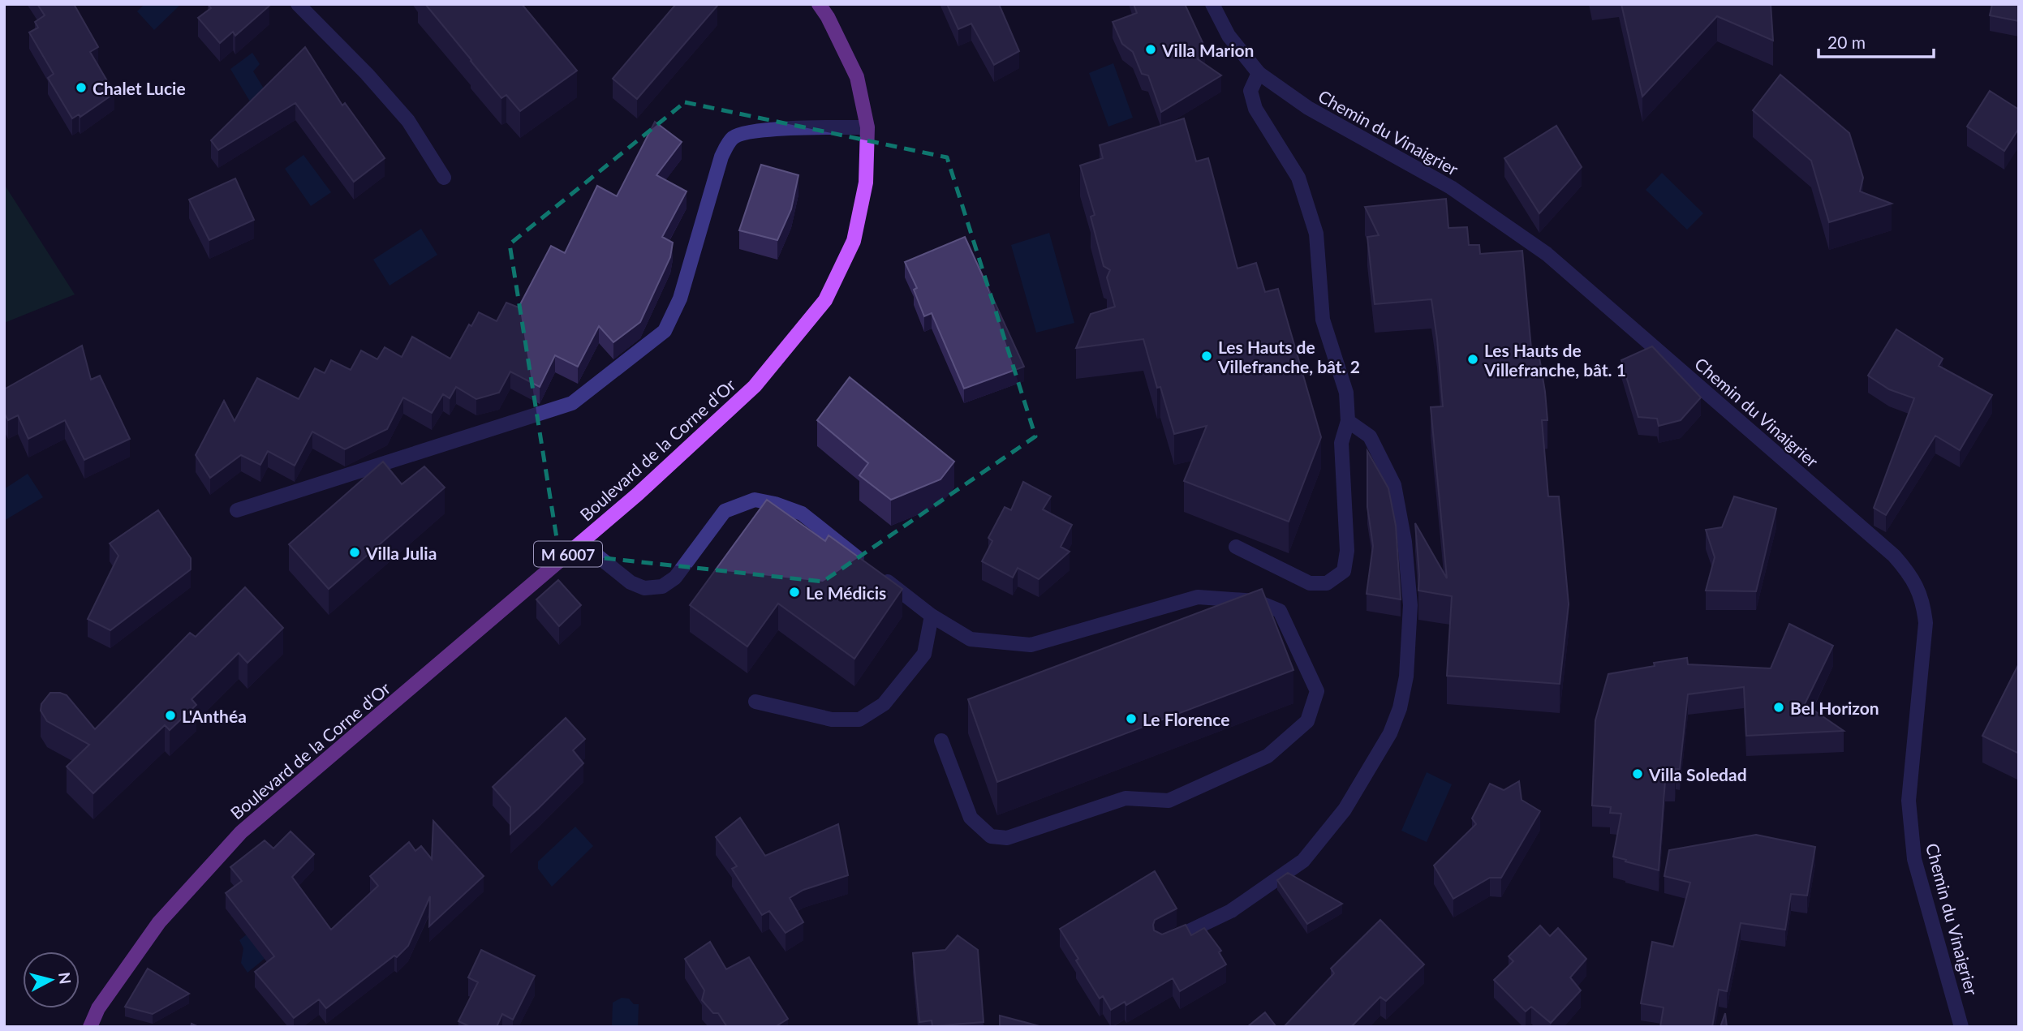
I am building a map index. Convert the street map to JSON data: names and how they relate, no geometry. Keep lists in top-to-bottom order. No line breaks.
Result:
{"streets":{"main road":["Boulevard de la Corne d'Or","M 6007"],"street":["Chemin du Vinaigrier"]},"places":["Villa Marion","Chalet Lucie","Les Hauts de Villefranche, bât. 2","Les Hauts de Villefranche, bât. 1","Villa Julia","Le Médicis","Bel Horizon","L'Anthéa","Le Florence","Villa Soledad"],"scale_bar":"20 m","north":"right"}
